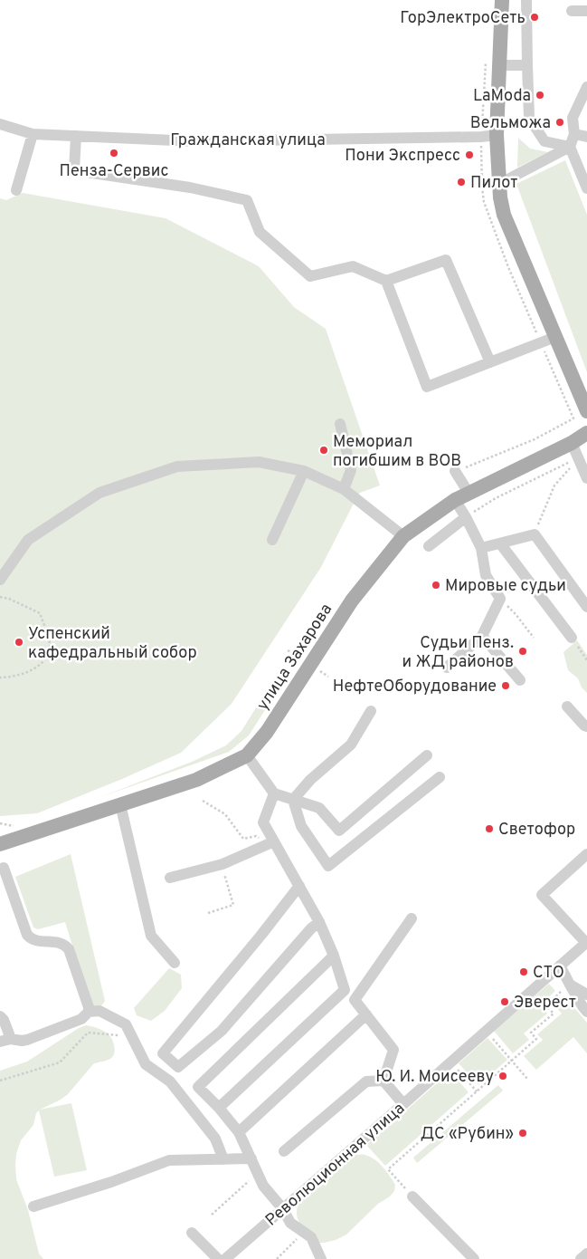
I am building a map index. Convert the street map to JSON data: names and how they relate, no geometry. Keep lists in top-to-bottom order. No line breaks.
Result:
{"streets":{"main road":["улица Захарова"],"street":["Гражданская улица","Революционная улица"]},"places":["ГорЭлектроСеть","LaModa","Вельможа","Пенза-Сервис","Пони Экспресс","Пилот","Мемориал погибшим в ВОВ","Мировые судьи","Успенский кафедральный собор","Судьи Пенз. и ЖД районов","НефтеОборудование","Светофор","СТО","Эверест","Ю. И. Моисееву","ДС «Рубин»"]}
